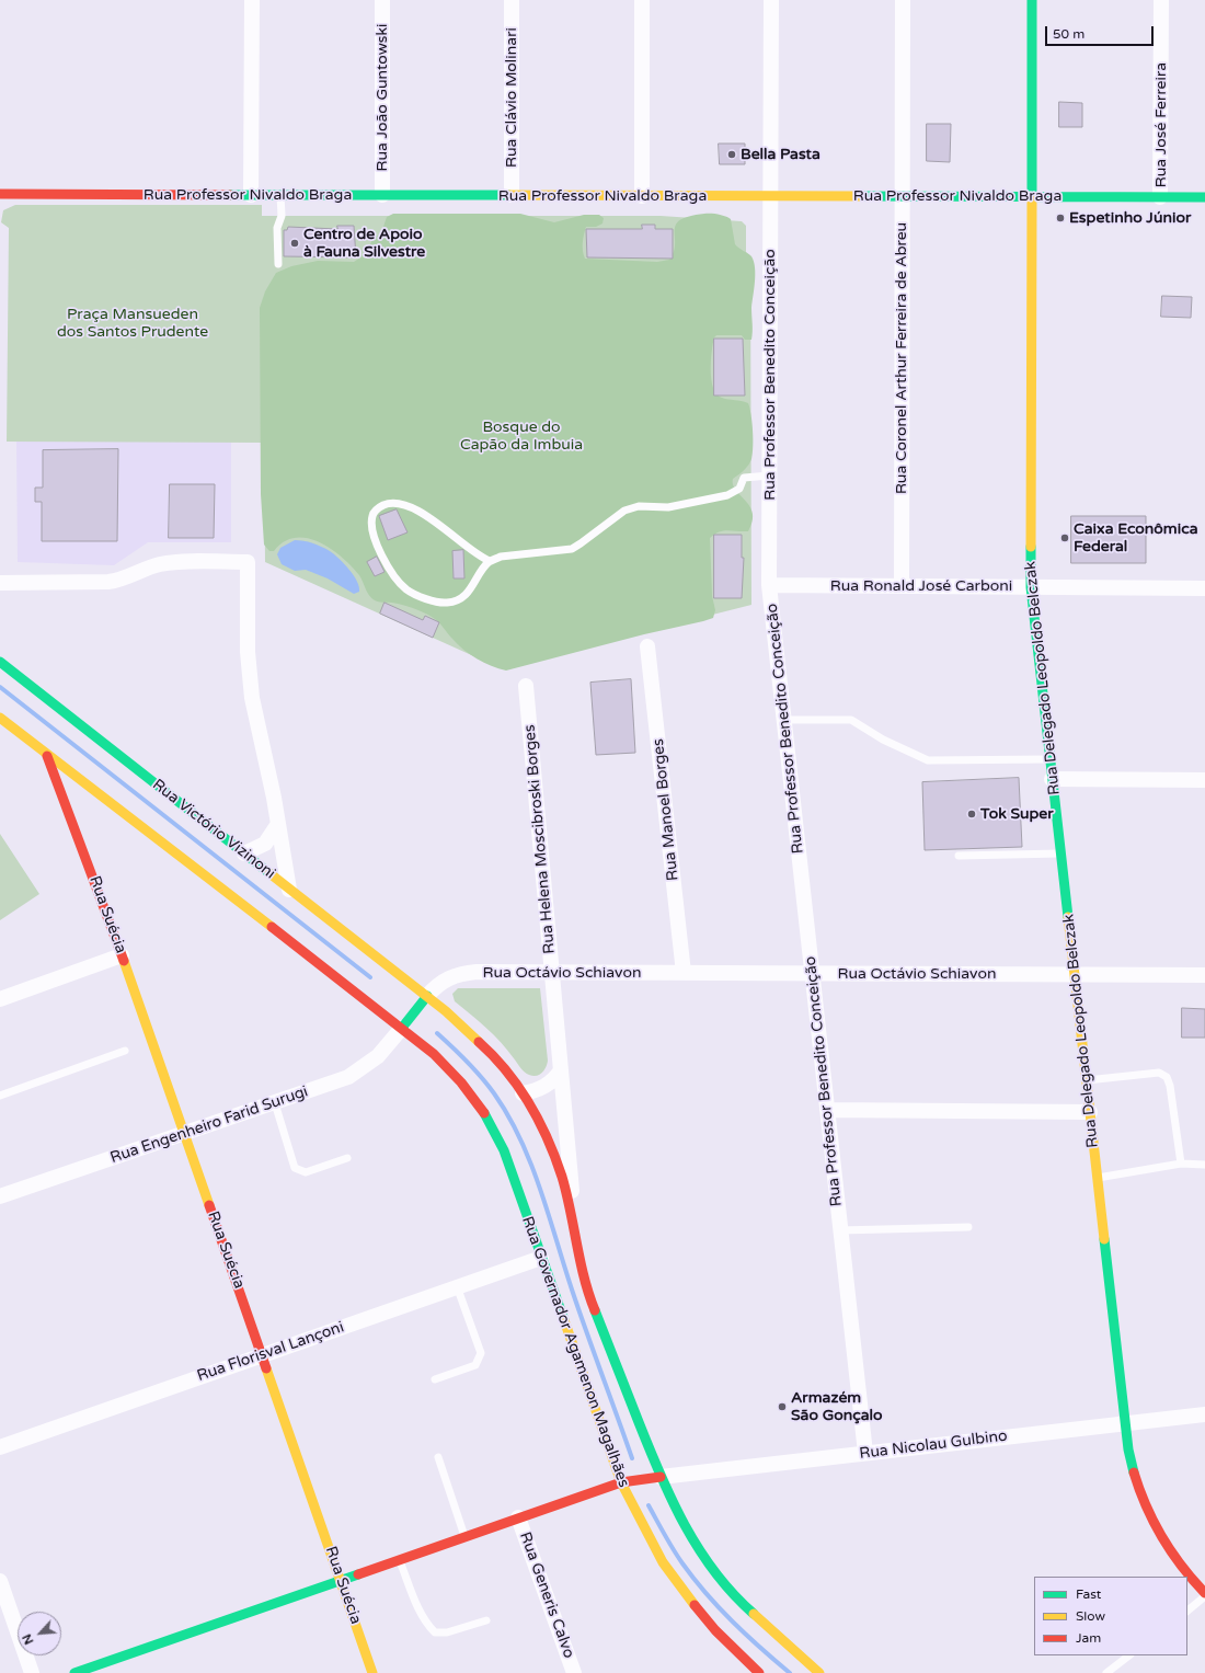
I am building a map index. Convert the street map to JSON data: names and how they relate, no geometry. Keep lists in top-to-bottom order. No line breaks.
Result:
{"streets":{"street":["Rua João Guntowski","Rua Clávio Molinari","Rua José Ferreira","Rua Professor Nivaldo Braga","Rua Coronel Arthur Ferreira de Abreu","Rua Professor Benedito Conceição","Rua Ronald José Carboni","Rua Delegado Leopoldo Belczak","Rua Manoel Borges","Rua Victório Vizinoni","Rua Helena Moscibroski Borges","Rua Suécia","Rua Octávio Schiavon","Rua Engenheiro Farid Surugi","Rua Florisval Lançoni","Rua Governador Agamenon Magalhães","Rua Nicolau Gulbino","Rua Generis Calvo"]},"crossings":[["Rua João Guntowski","Rua Professor Nivaldo Braga"],["Rua Clávio Molinari","Rua Professor Nivaldo Braga"],["Rua José Ferreira","Rua Professor Nivaldo Braga"],["Rua Professor Nivaldo Braga","Rua Coronel Arthur Ferreira de Abreu"],["Rua Professor Nivaldo Braga","Rua Professor Benedito Conceição"],["Rua Professor Nivaldo Braga","Rua Delegado Leopoldo Belczak"],["Rua Coronel Arthur Ferreira de Abreu","Rua Ronald José Carboni"],["Rua Professor Benedito Conceição","Rua Ronald José Carboni"],["Rua Professor Benedito Conceição","Rua Octávio Schiavon"],["Rua Professor Benedito Conceição","Rua Nicolau Gulbino"],["Rua Ronald José Carboni","Rua Delegado Leopoldo Belczak"],["Rua Delegado Leopoldo Belczak","Rua Octávio Schiavon"],["Rua Delegado Leopoldo Belczak","Rua Nicolau Gulbino"],["Rua Manoel Borges","Rua Octávio Schiavon"],["Rua Victório Vizinoni","Rua Octávio Schiavon"],["Rua Victório Vizinoni","Rua Governador Agamenon Magalhães"],["Rua Helena Moscibroski Borges","Rua Octávio Schiavon"],["Rua Helena Moscibroski Borges","Rua Governador Agamenon Magalhães"],["Rua Suécia","Rua Engenheiro Farid Surugi"],["Rua Suécia","Rua Florisval Lançoni"],["Rua Octávio Schiavon","Rua Governador Agamenon Magalhães"],["Rua Engenheiro Farid Surugi","Rua Governador Agamenon Magalhães"],["Rua Florisval Lançoni","Rua Governador Agamenon Magalhães"],["Rua Governador Agamenon Magalhães","Rua Nicolau Gulbino"]],"parks":["Praça Mansueden dos Santos Prudente","Bosque do Capão da Imbuia"],"places":["Bella Pasta","Espetinho Júnior","Centro de Apoio à Fauna Silvestre","Caixa Econômica Federal","Tok Super","Armazém São Gonçalo"],"legend":["Fast","Slow","Jam"],"scale_bar":"50 m","north":"bottom left"}
